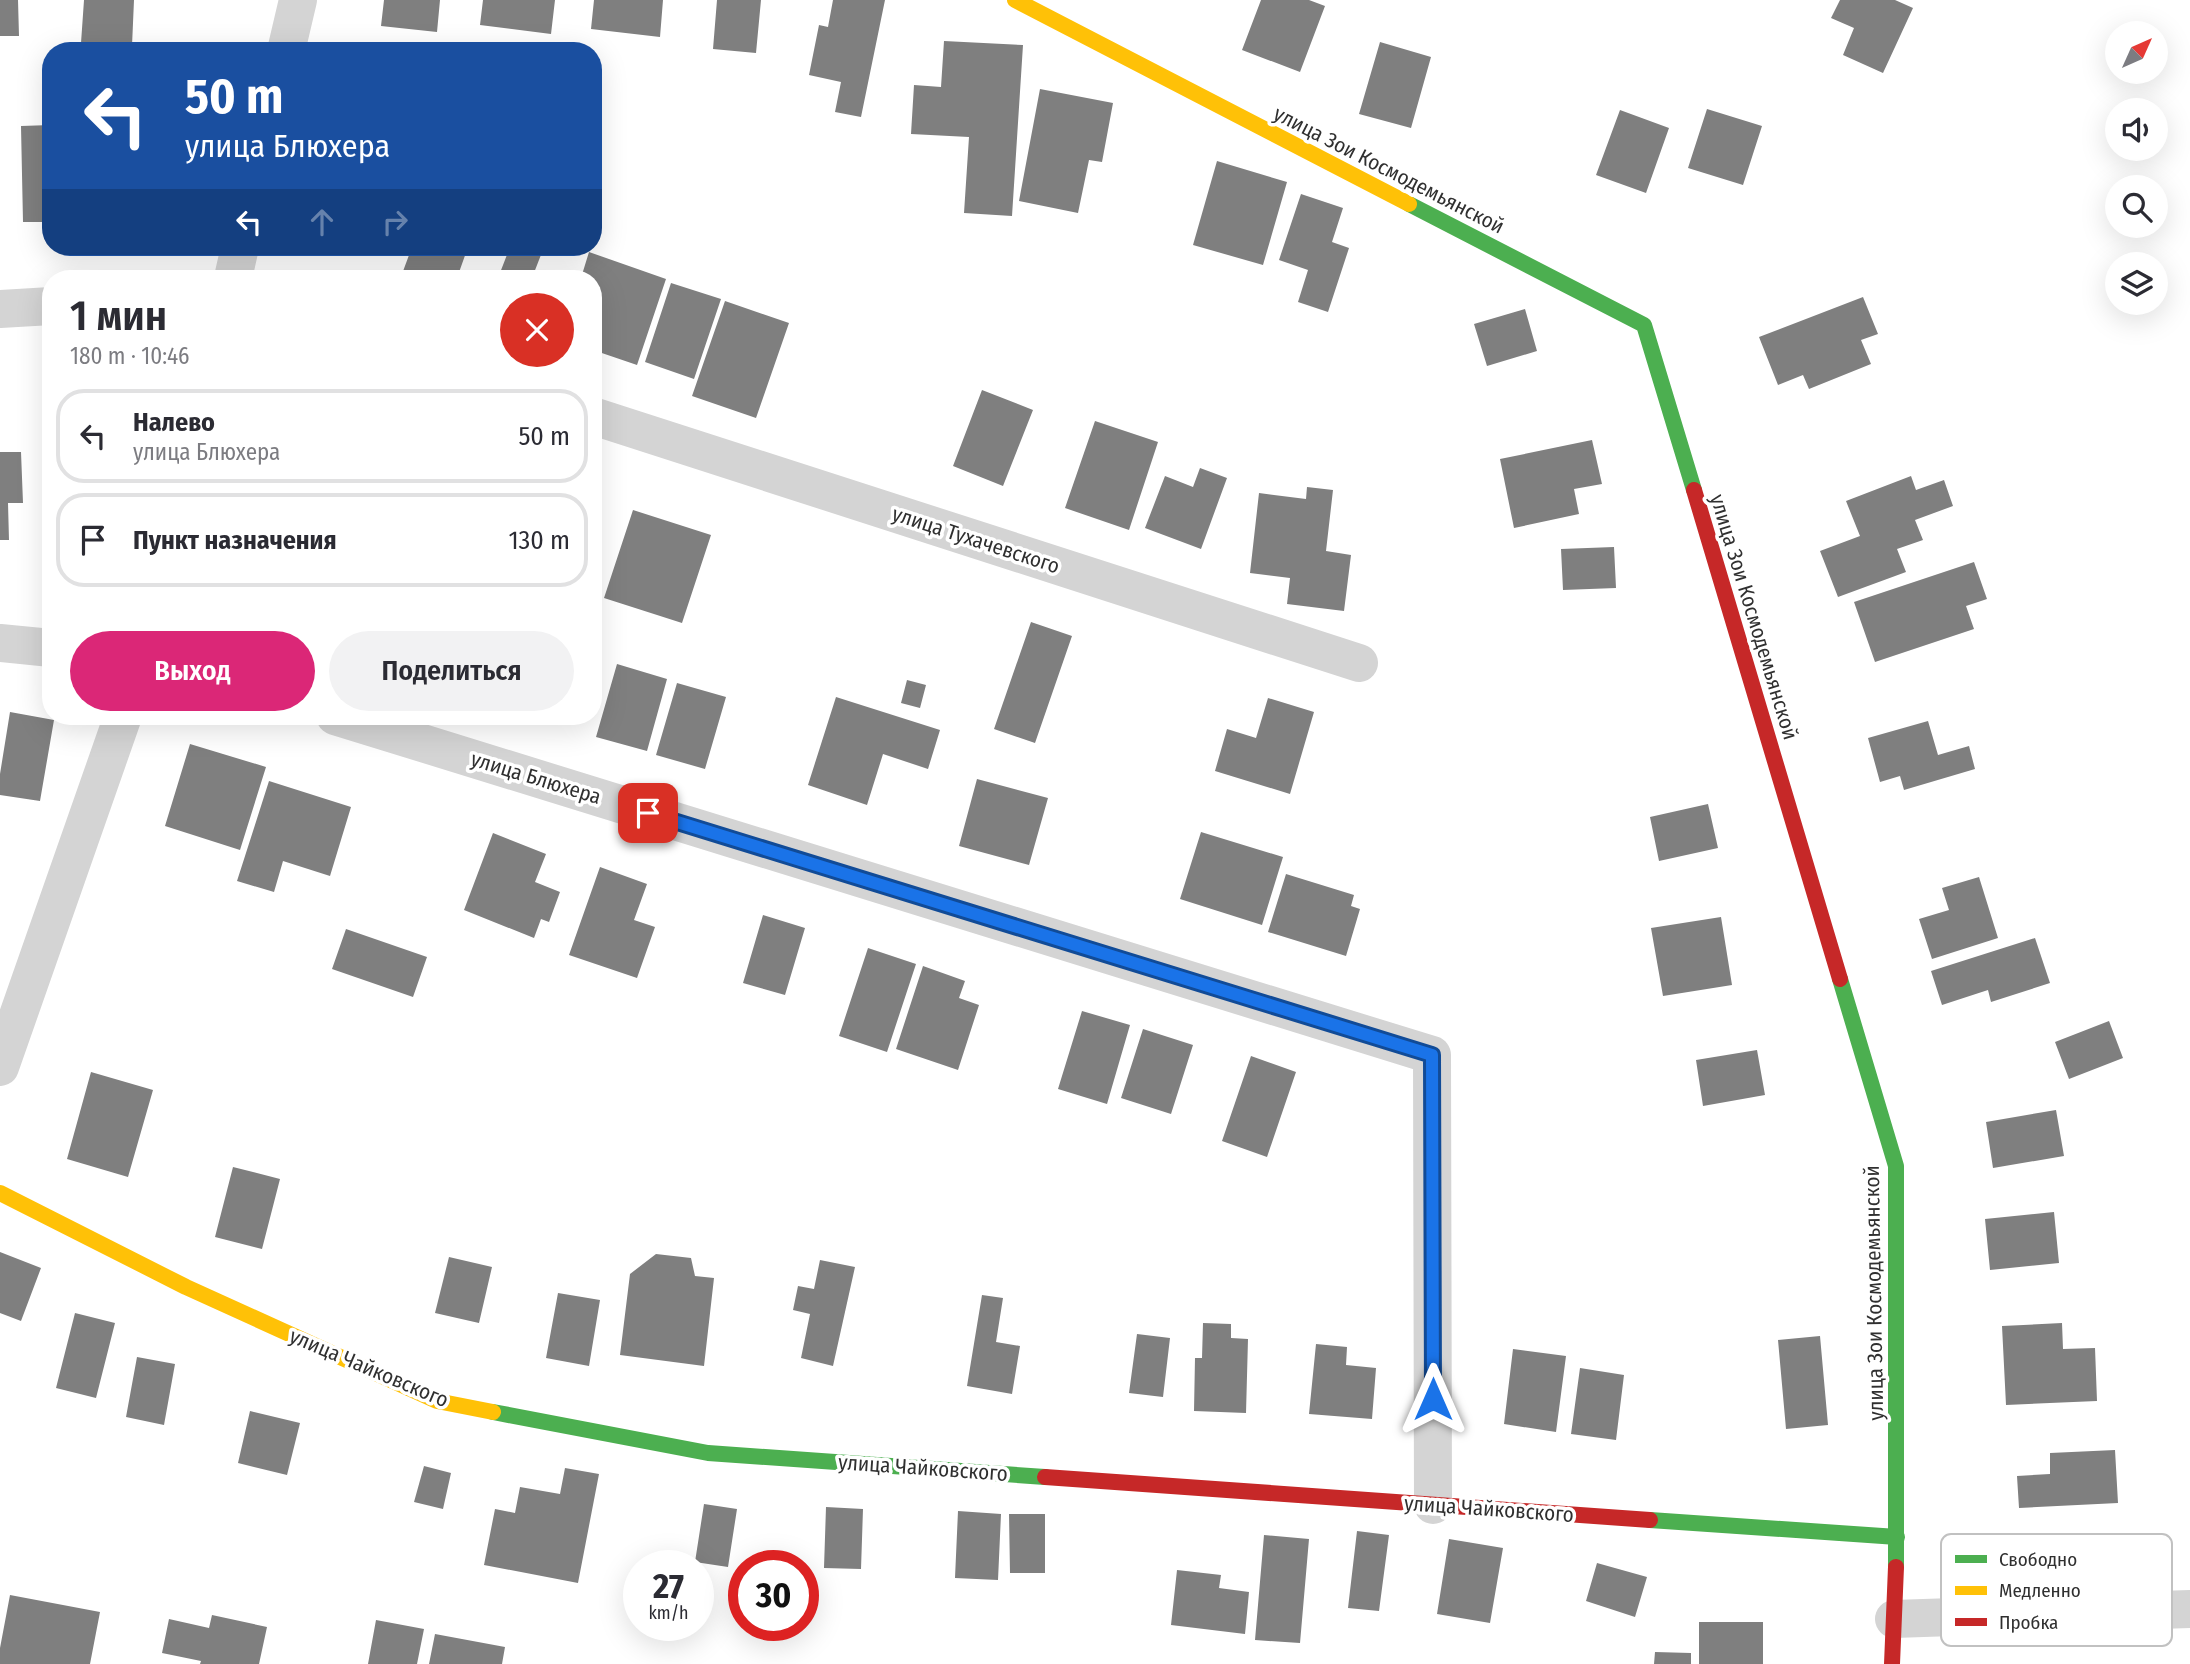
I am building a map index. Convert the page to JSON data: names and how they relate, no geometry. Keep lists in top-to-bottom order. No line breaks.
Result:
{"streets":{"street":["улица Зои Космодемьянской","улица Тухачевского","улица Блюхера","улица Чайковского"]},"crossings":[["улица Зои Космодемьянской","улица Чайковского"],["улица Блюхера","улица Чайковского"]],"legend":["Свободно","Медленно","Пробка"],"north":"top right","page":{"turn":["50 m","улица Блюхера"],"heading":["1 мин","180 m · 10:46"],"list":[{"name":"Налево","note":"улица Блюхера","value":"50 m"},{"name":"Пункт назначения","value":"130 m"}],"buttons":["Выход","Поделиться"],"speed":"27 km/h","limit":"30"}}
